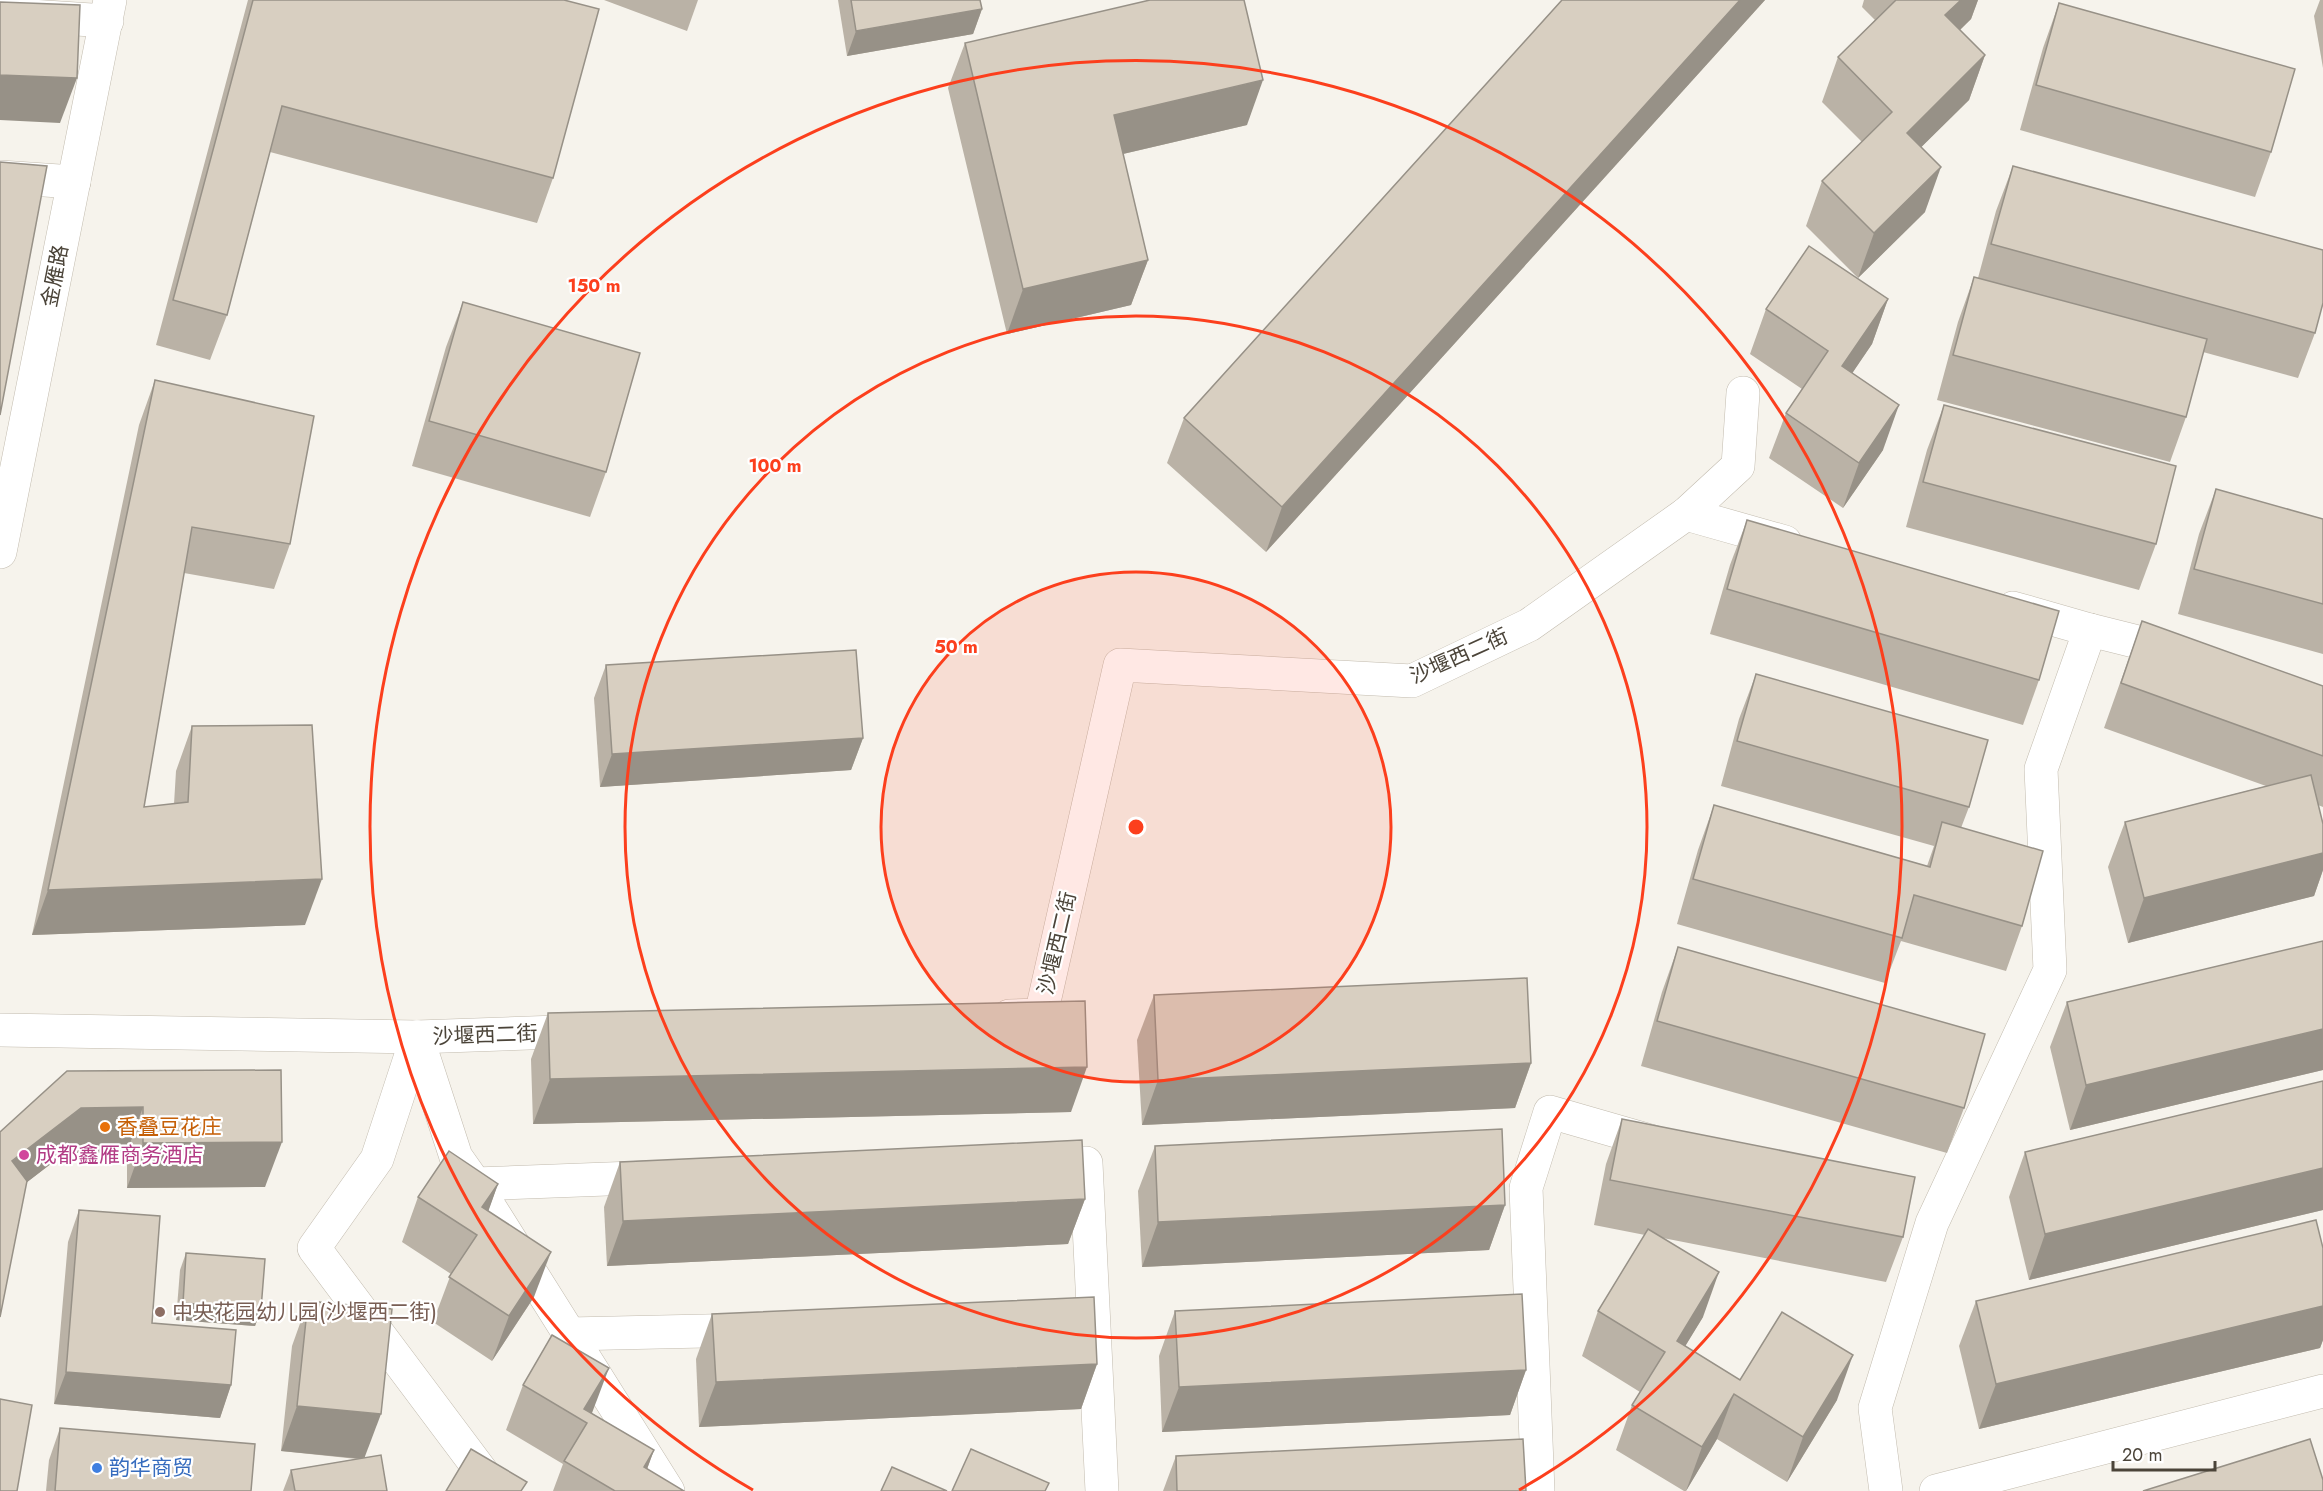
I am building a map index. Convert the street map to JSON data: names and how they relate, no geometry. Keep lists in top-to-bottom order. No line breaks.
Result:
{"streets":{"street":["金雁路","沙堰西二街"]},"places":["香叠豆花庄","成都鑫雁商务酒店","中央花园幼儿园(沙堰西二街)","韵华商贸"],"scale_bar":"20 m","rings":["150 m","100 m","50 m"]}
